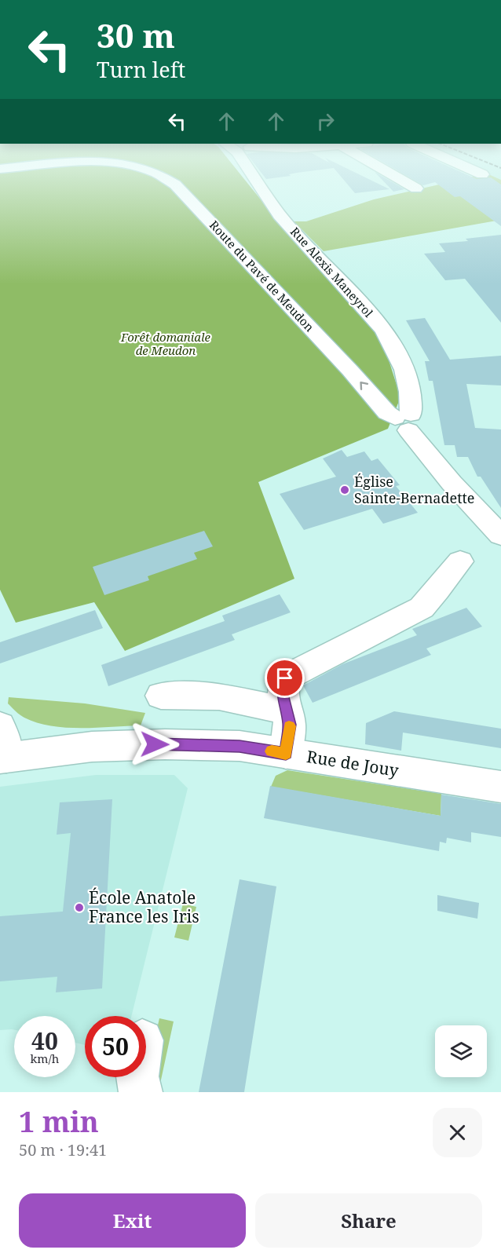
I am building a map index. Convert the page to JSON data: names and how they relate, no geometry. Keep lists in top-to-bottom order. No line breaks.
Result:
{"streets":{"street":["Rue Alexis Maneyrol","Route du Pavé de Meudon","Rue de Jouy"]},"crossings":[["Rue Alexis Maneyrol","Route du Pavé de Meudon"]],"one_way":["Route du Pavé de Meudon"],"parks":["Forêt domaniale de Meudon"],"places":["Église Sainte-Bernadette","École Anatole France les Iris"],"page":{"turn":["30 m","Turn left"],"speed":"40 km/h","limit":"50","heading":["1 min","50 m · 19:41"],"buttons":["Exit","Share"]}}
